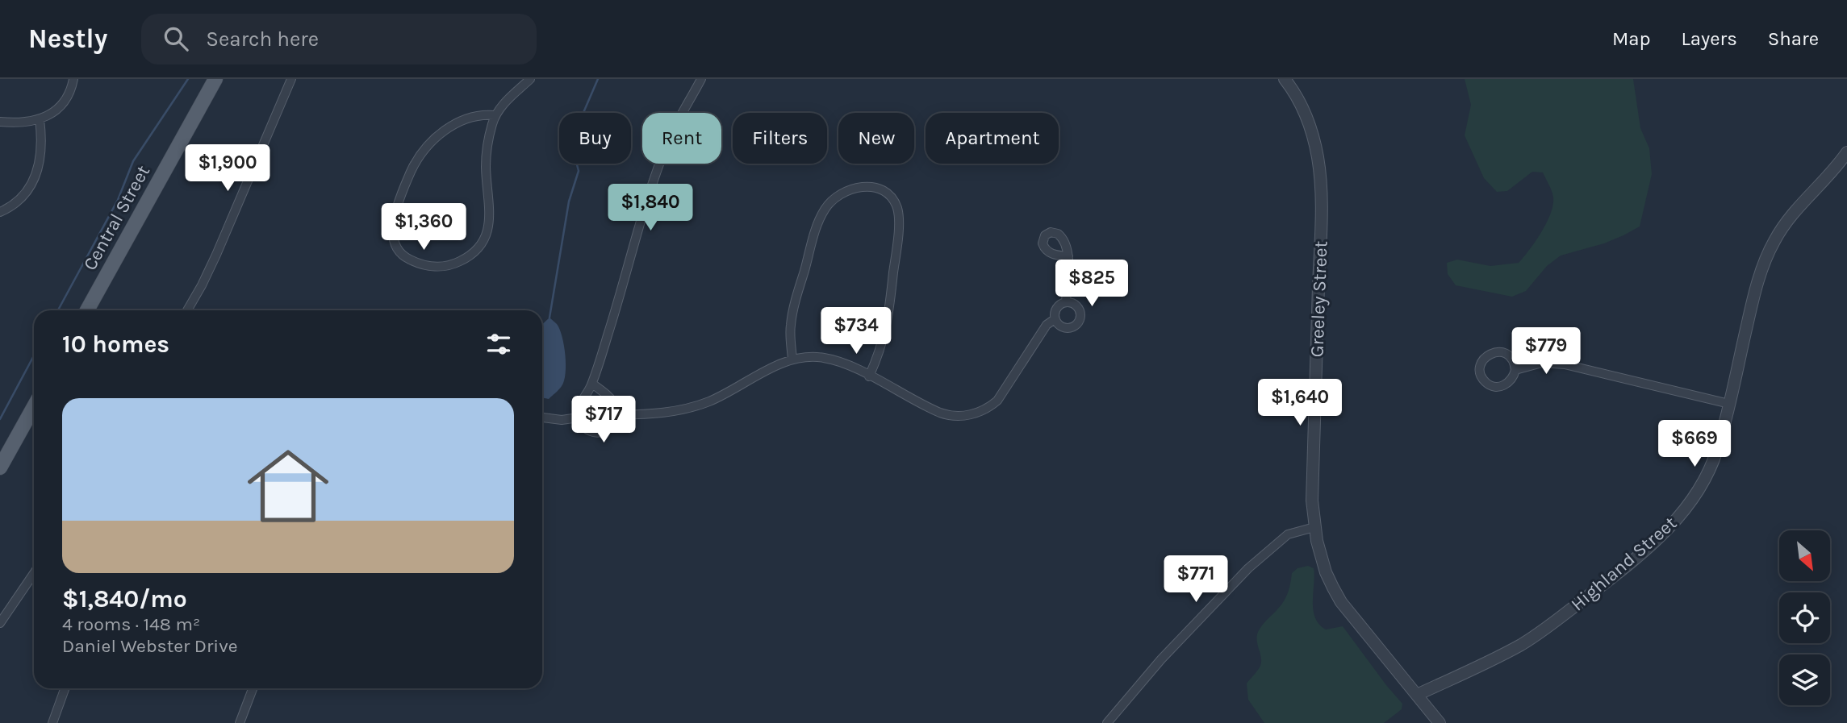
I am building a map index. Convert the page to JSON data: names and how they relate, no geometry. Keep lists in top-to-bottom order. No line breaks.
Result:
{"streets":{"main road":["Central Street"],"street":["Greeley Street","Highland Street"]},"crossings":[["Greeley Street","Highland Street"]],"north":"bottom right","page":{"header":"Nestly","search":"Search here","nav":["Map","Layers","Share"],"chip":["Buy","Rent","Filters","New","Apartment"],"price":["$1,900","$1,840","$1,360","$825","$734","$779","$1,640","$717","$669","$771"],"heading":"10 homes","list":[{"name":"$1,840/mo","note":"4 rooms · 148 m² · Daniel Webster Drive"}]}}
